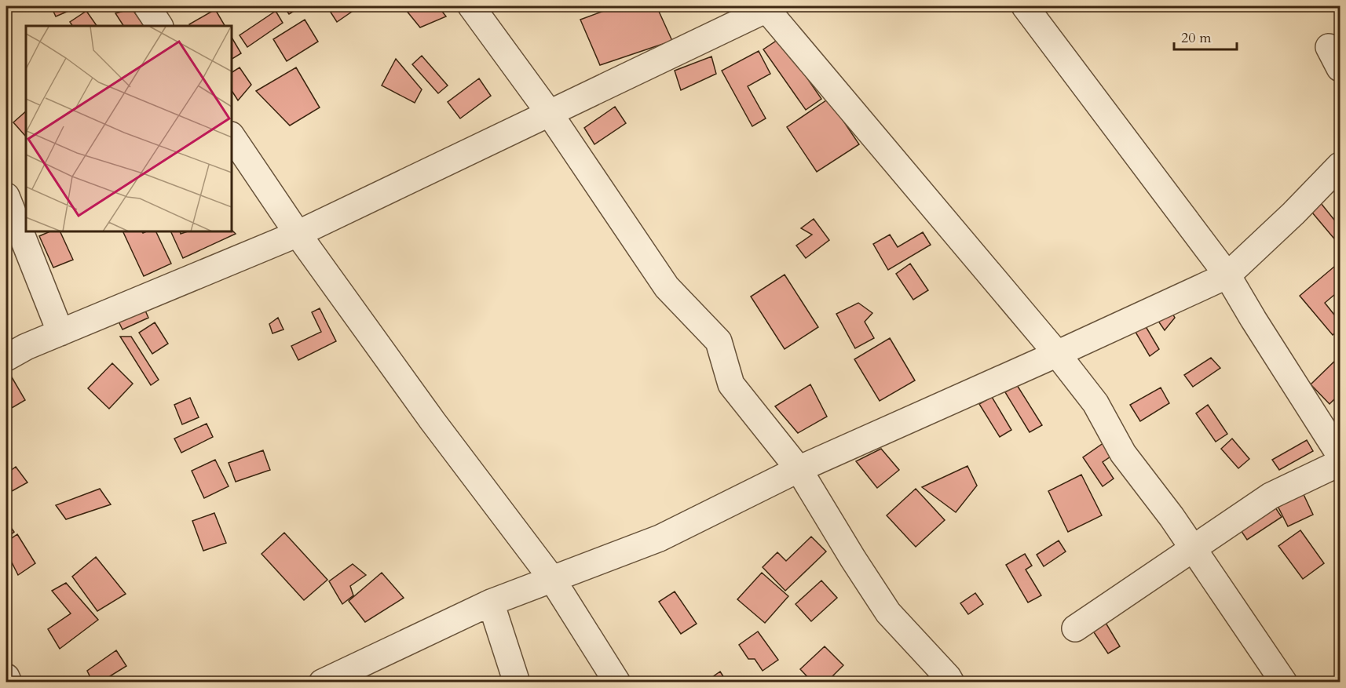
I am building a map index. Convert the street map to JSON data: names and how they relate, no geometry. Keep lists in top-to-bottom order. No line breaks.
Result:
{"scale_bar":"20 m"}
